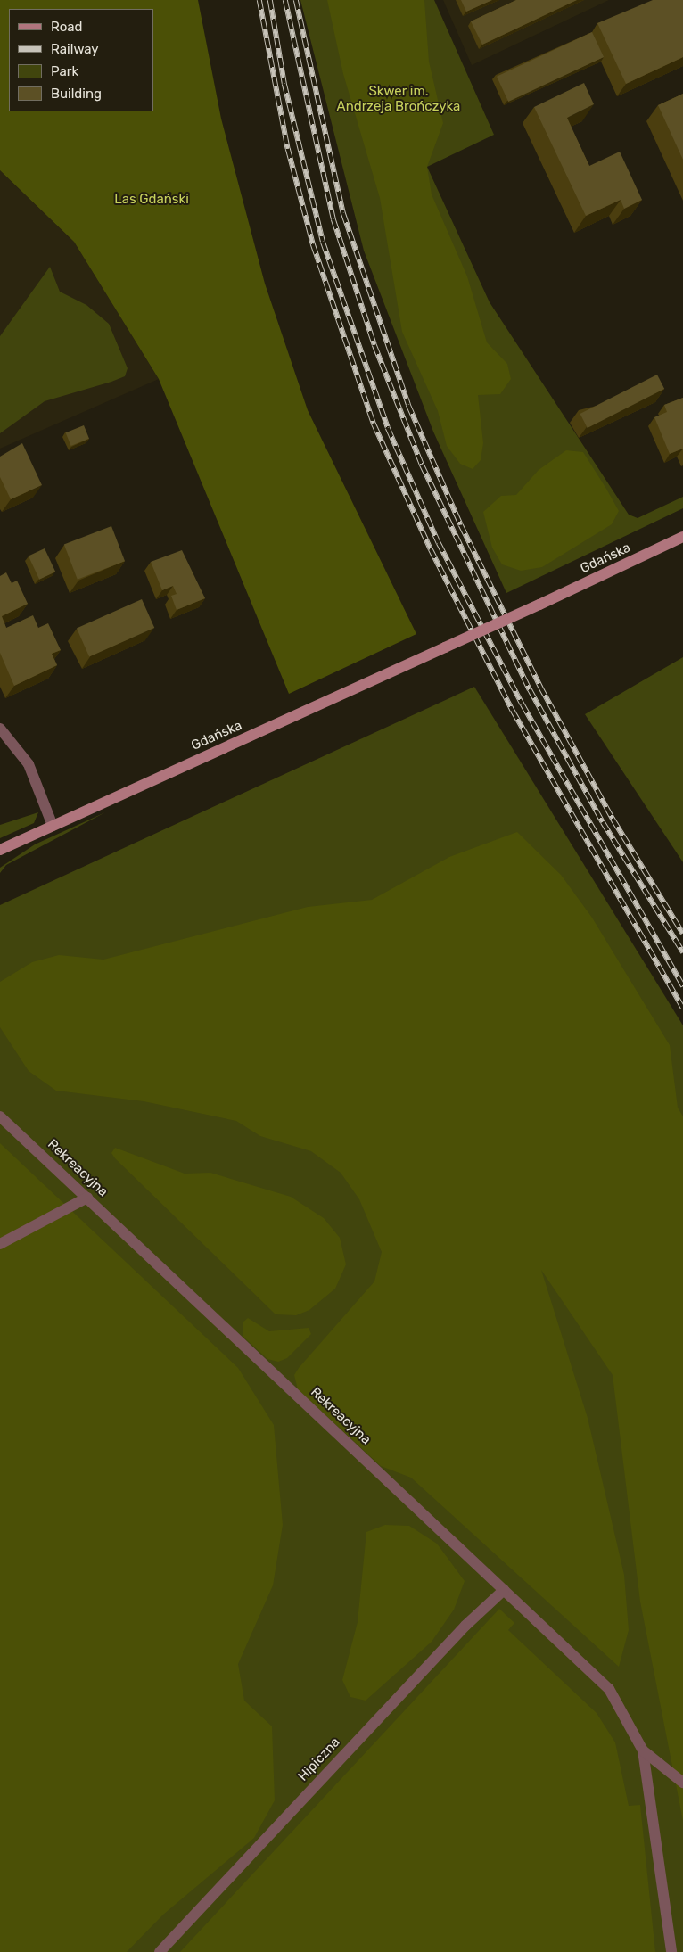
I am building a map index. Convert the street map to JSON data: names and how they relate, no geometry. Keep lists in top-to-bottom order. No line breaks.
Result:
{"streets":{"main road":["Gdańska"],"street":["Rekreacyjna","Hipiczna"]},"crossings":[["Rekreacyjna","Hipiczna"]],"parks":["Skwer im. Andrzeja Brończyka","Las Gdański"],"legend":["Road","Railway","Park","Building"]}
